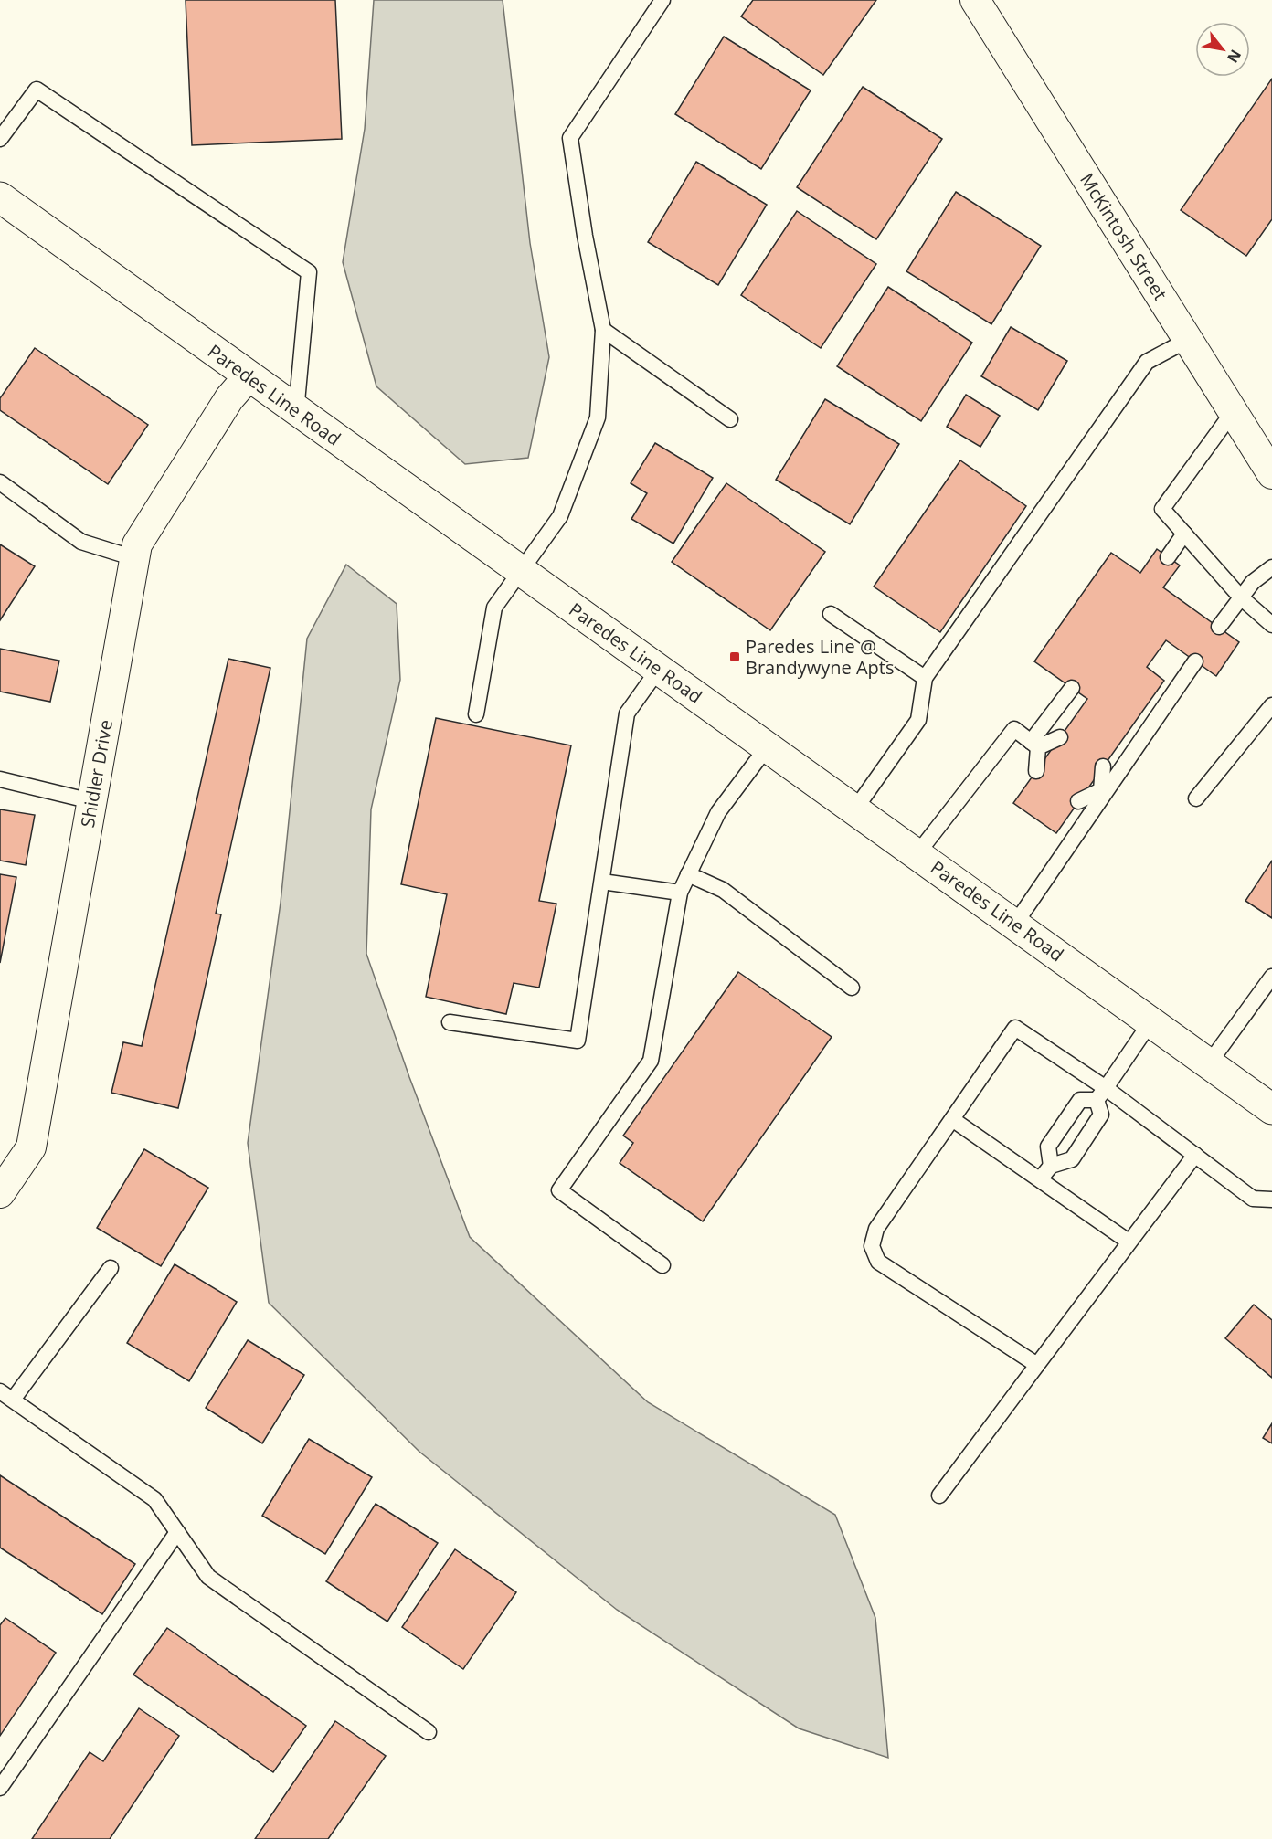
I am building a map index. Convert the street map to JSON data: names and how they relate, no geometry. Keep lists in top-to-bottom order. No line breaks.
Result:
{"streets":{"main road":["Paredes Line Road"],"street":["McKintosh Street","Shidler Drive"]},"crossings":[["Paredes Line Road","Shidler Drive"]],"places":{"transit":["Paredes Line @ Brandywyne Apts"]},"north":"bottom right"}
